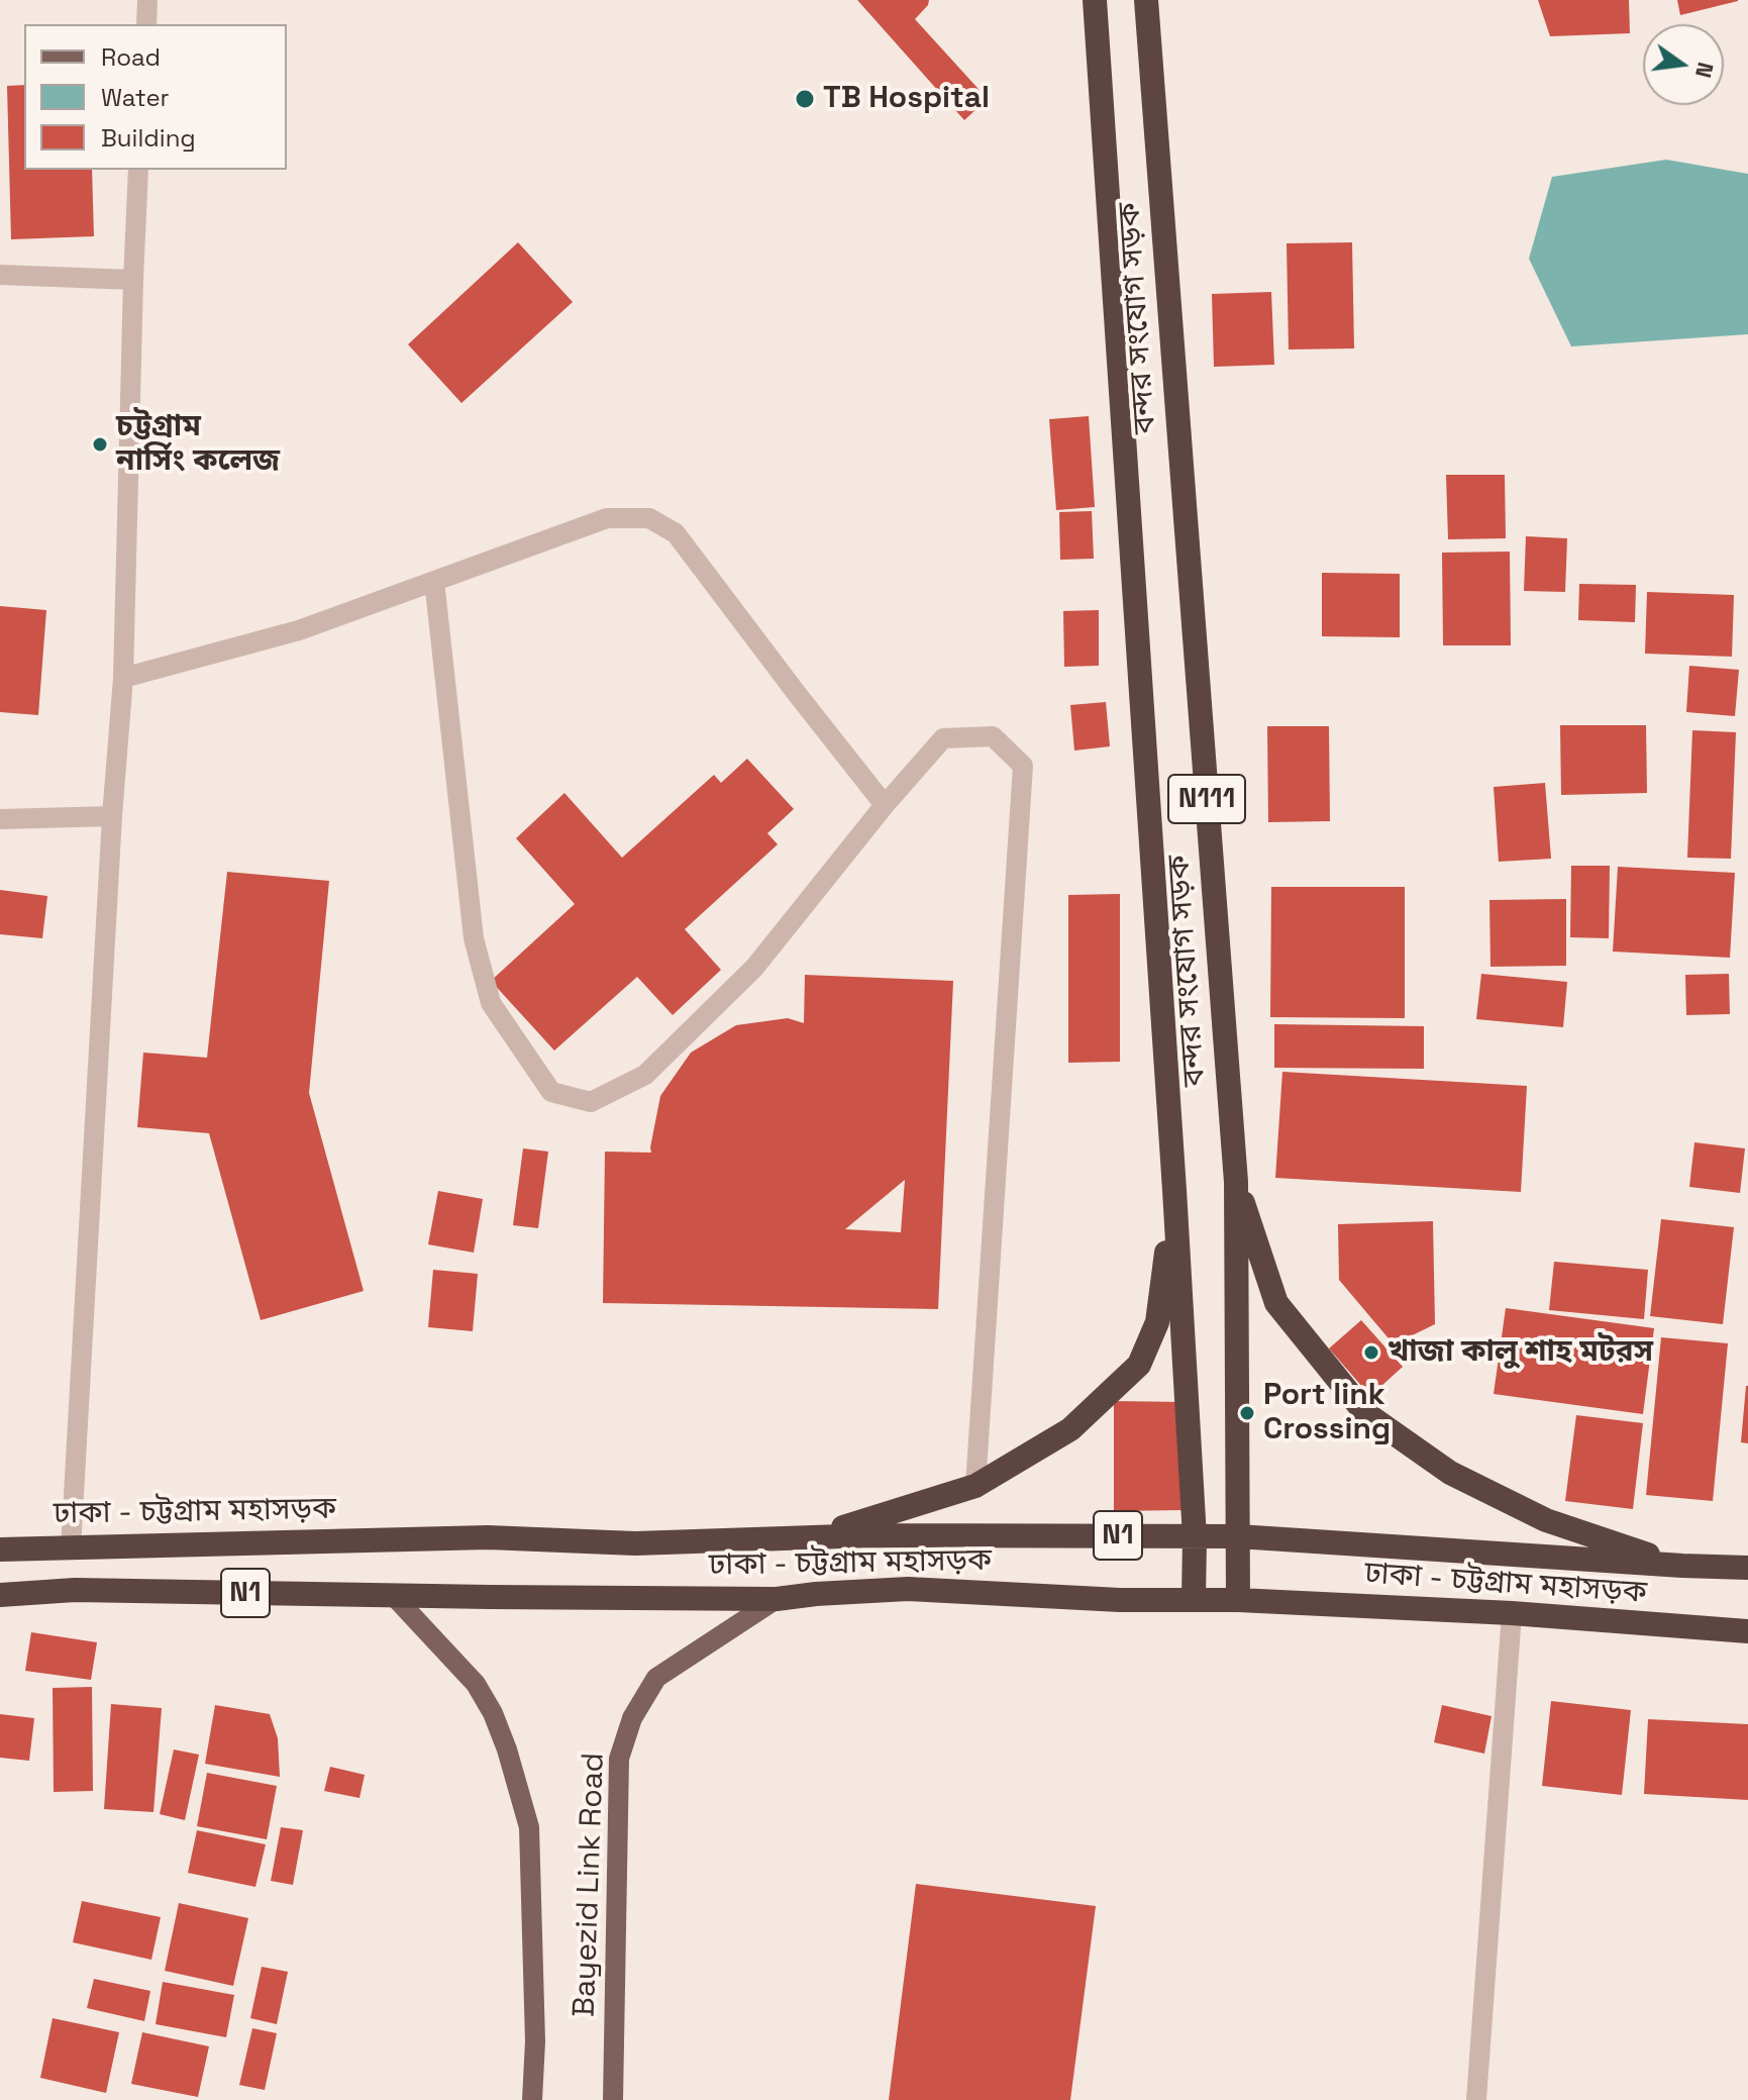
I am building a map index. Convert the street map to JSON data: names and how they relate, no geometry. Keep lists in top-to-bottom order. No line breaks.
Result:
{"streets":{"highway":["বন্দর সংযোগ সড়ক","N111","ঢাকা - চট্টগ্রাম মহাসড়ক","N1"],"main road":["Bayezid Link Road"]},"crossings":[["বন্দর সংযোগ সড়ক","ঢাকা - চট্টগ্রাম মহাসড়ক"],["ঢাকা - চট্টগ্রাম মহাসড়ক","Bayezid Link Road"]],"places":["TB Hospital","চট্টগ্রাম নার্সিং কলেজ","খাজা কালু শাহ মটরস","Port link Crossing"],"legend":["Road","Water","Building"],"north":"right"}
